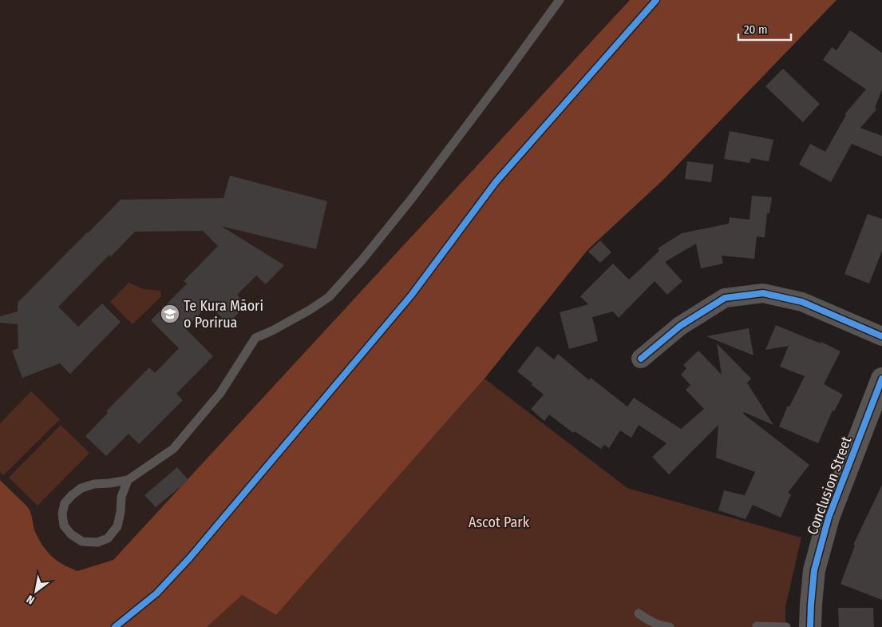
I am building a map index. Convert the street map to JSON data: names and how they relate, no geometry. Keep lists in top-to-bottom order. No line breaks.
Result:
{"streets":{"street":["Conclusion Street"]},"parks":["Ascot Park"],"places":{"school or university":["Te Kura Māori o Porirua"]},"scale_bar":"20 m","north":"bottom left"}
